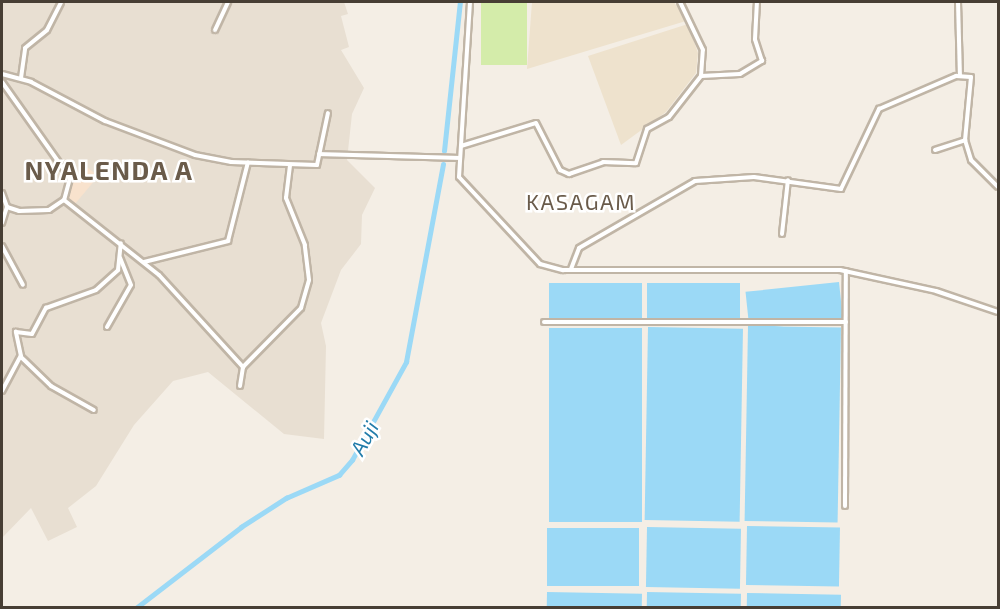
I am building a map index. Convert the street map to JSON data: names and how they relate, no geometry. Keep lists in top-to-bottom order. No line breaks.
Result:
{"districts":["NYALENDA A","KASAGAM"],"water":["Auji"]}
